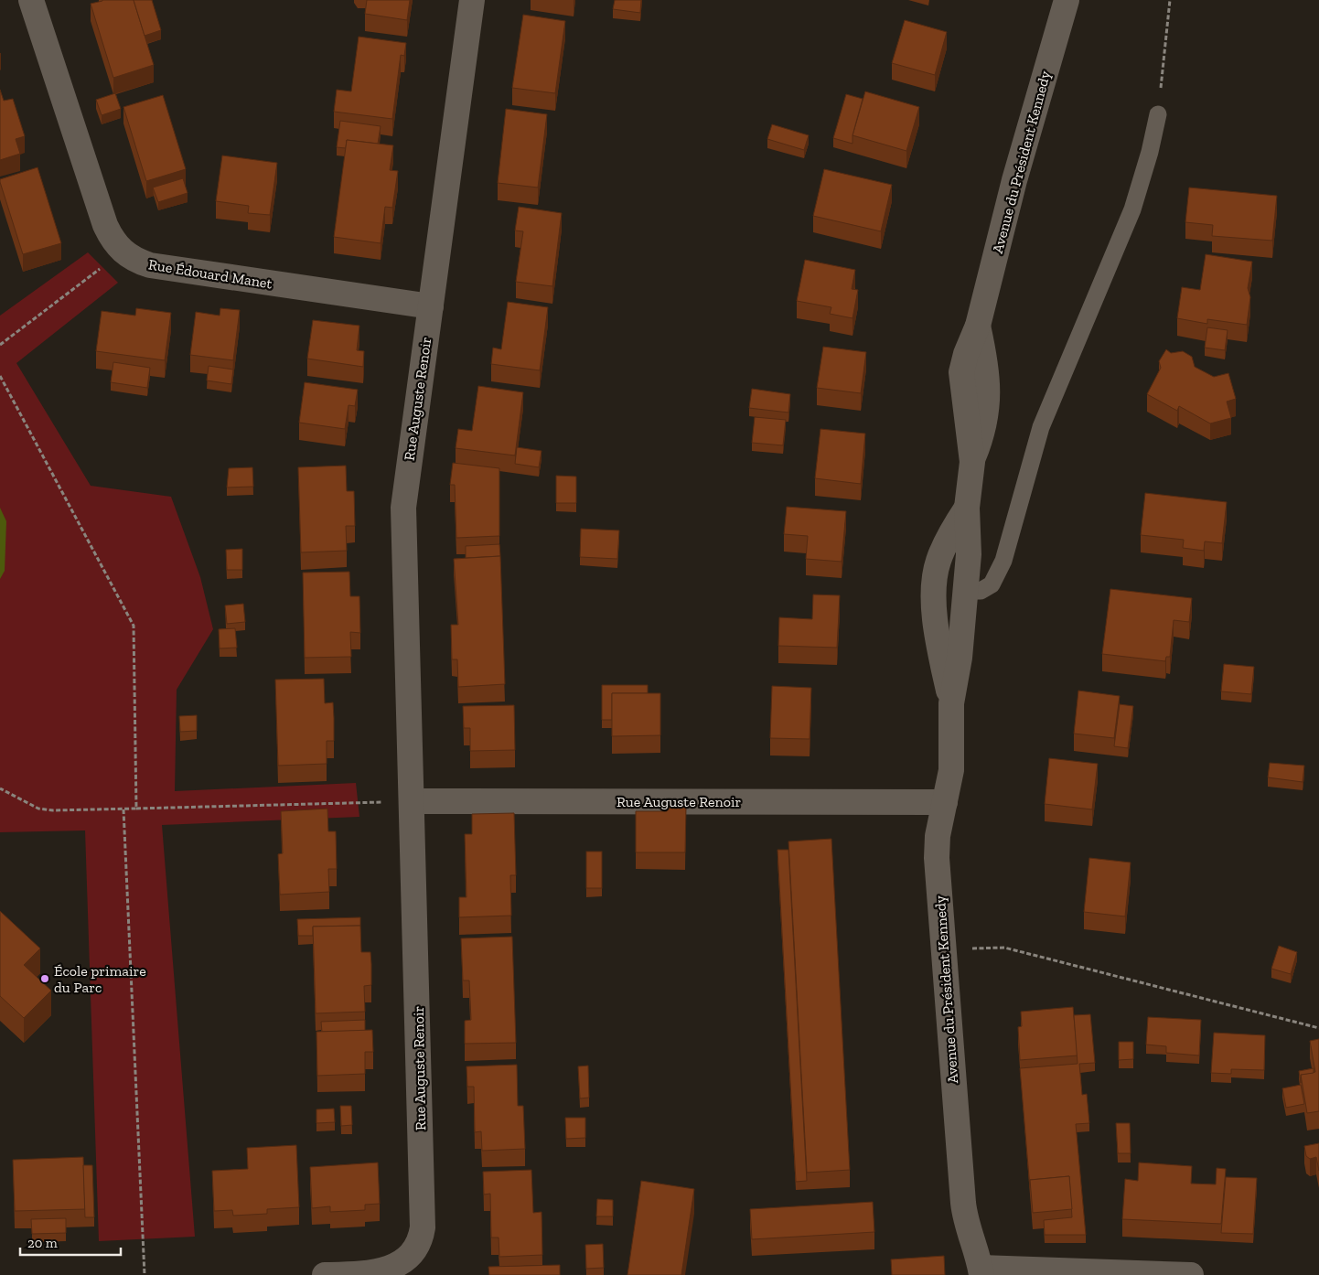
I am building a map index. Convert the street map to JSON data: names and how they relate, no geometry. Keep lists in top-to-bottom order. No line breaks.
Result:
{"streets":{"street":["Avenue du Président Kennedy","Rue Édouard Manet","Rue Auguste Renoir"]},"crossings":[["Avenue du Président Kennedy","Rue Auguste Renoir"],["Rue Édouard Manet","Rue Auguste Renoir"]],"places":["École primaire du Parc"],"scale_bar":"20 m"}
